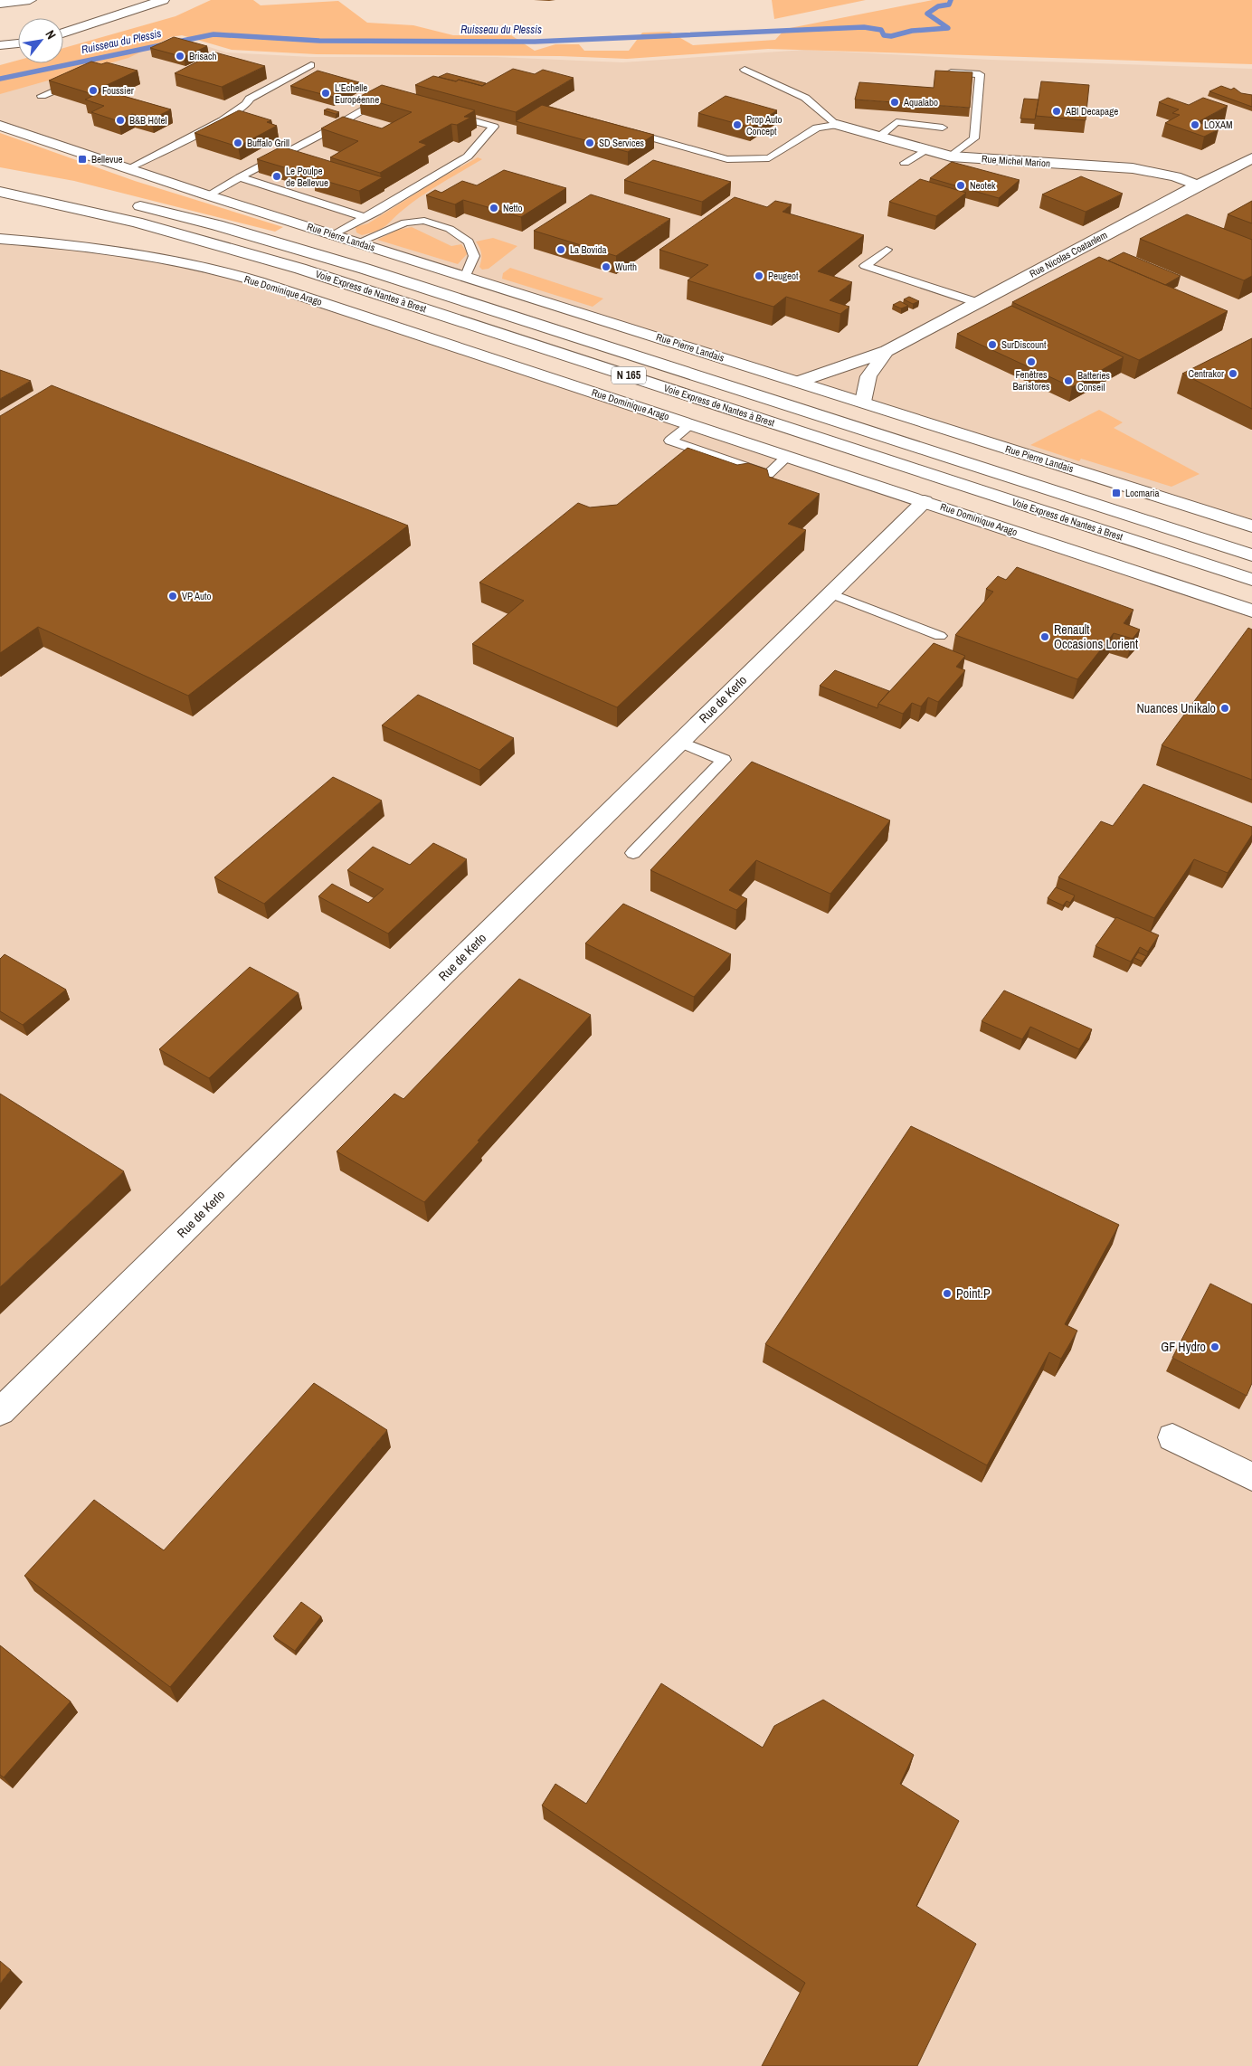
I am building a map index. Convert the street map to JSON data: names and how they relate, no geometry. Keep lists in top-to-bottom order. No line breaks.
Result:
{"streets":{"main road":["Rue Michel Marion","Rue Pierre Landais","Rue Nicolas Coatanlem","Rue Dominique Arago","Voie Express de Nantes à Brest","N 165","Rue de Kerlo"]},"crossings":[["Rue Michel Marion","Rue Nicolas Coatanlem"],["Rue Pierre Landais","Rue Nicolas Coatanlem"],["Rue Dominique Arago","Rue de Kerlo"]],"water":["Ruisseau du Plessis"],"places":{"other":["Brisach","Foussier","L'Echelle Européenne","Aqualabo","ABI Decapage","B&B Hôtel","Prop Auto Concept","LOXAM","Buffalo Grill","SD Services","Le Poulpe de Bellevue","Neotek","Netto","La Bovida","Wurth","Peugeot","SurDiscount","Fenêtres Baristores","Centrakor","Batteries Conseil","VP Auto","Renault Occasions Lorient","Nuances Unikalo","Point.P","GF Hydro"],"transit":["Bellevue","Locmaria"]},"north":"top right"}
